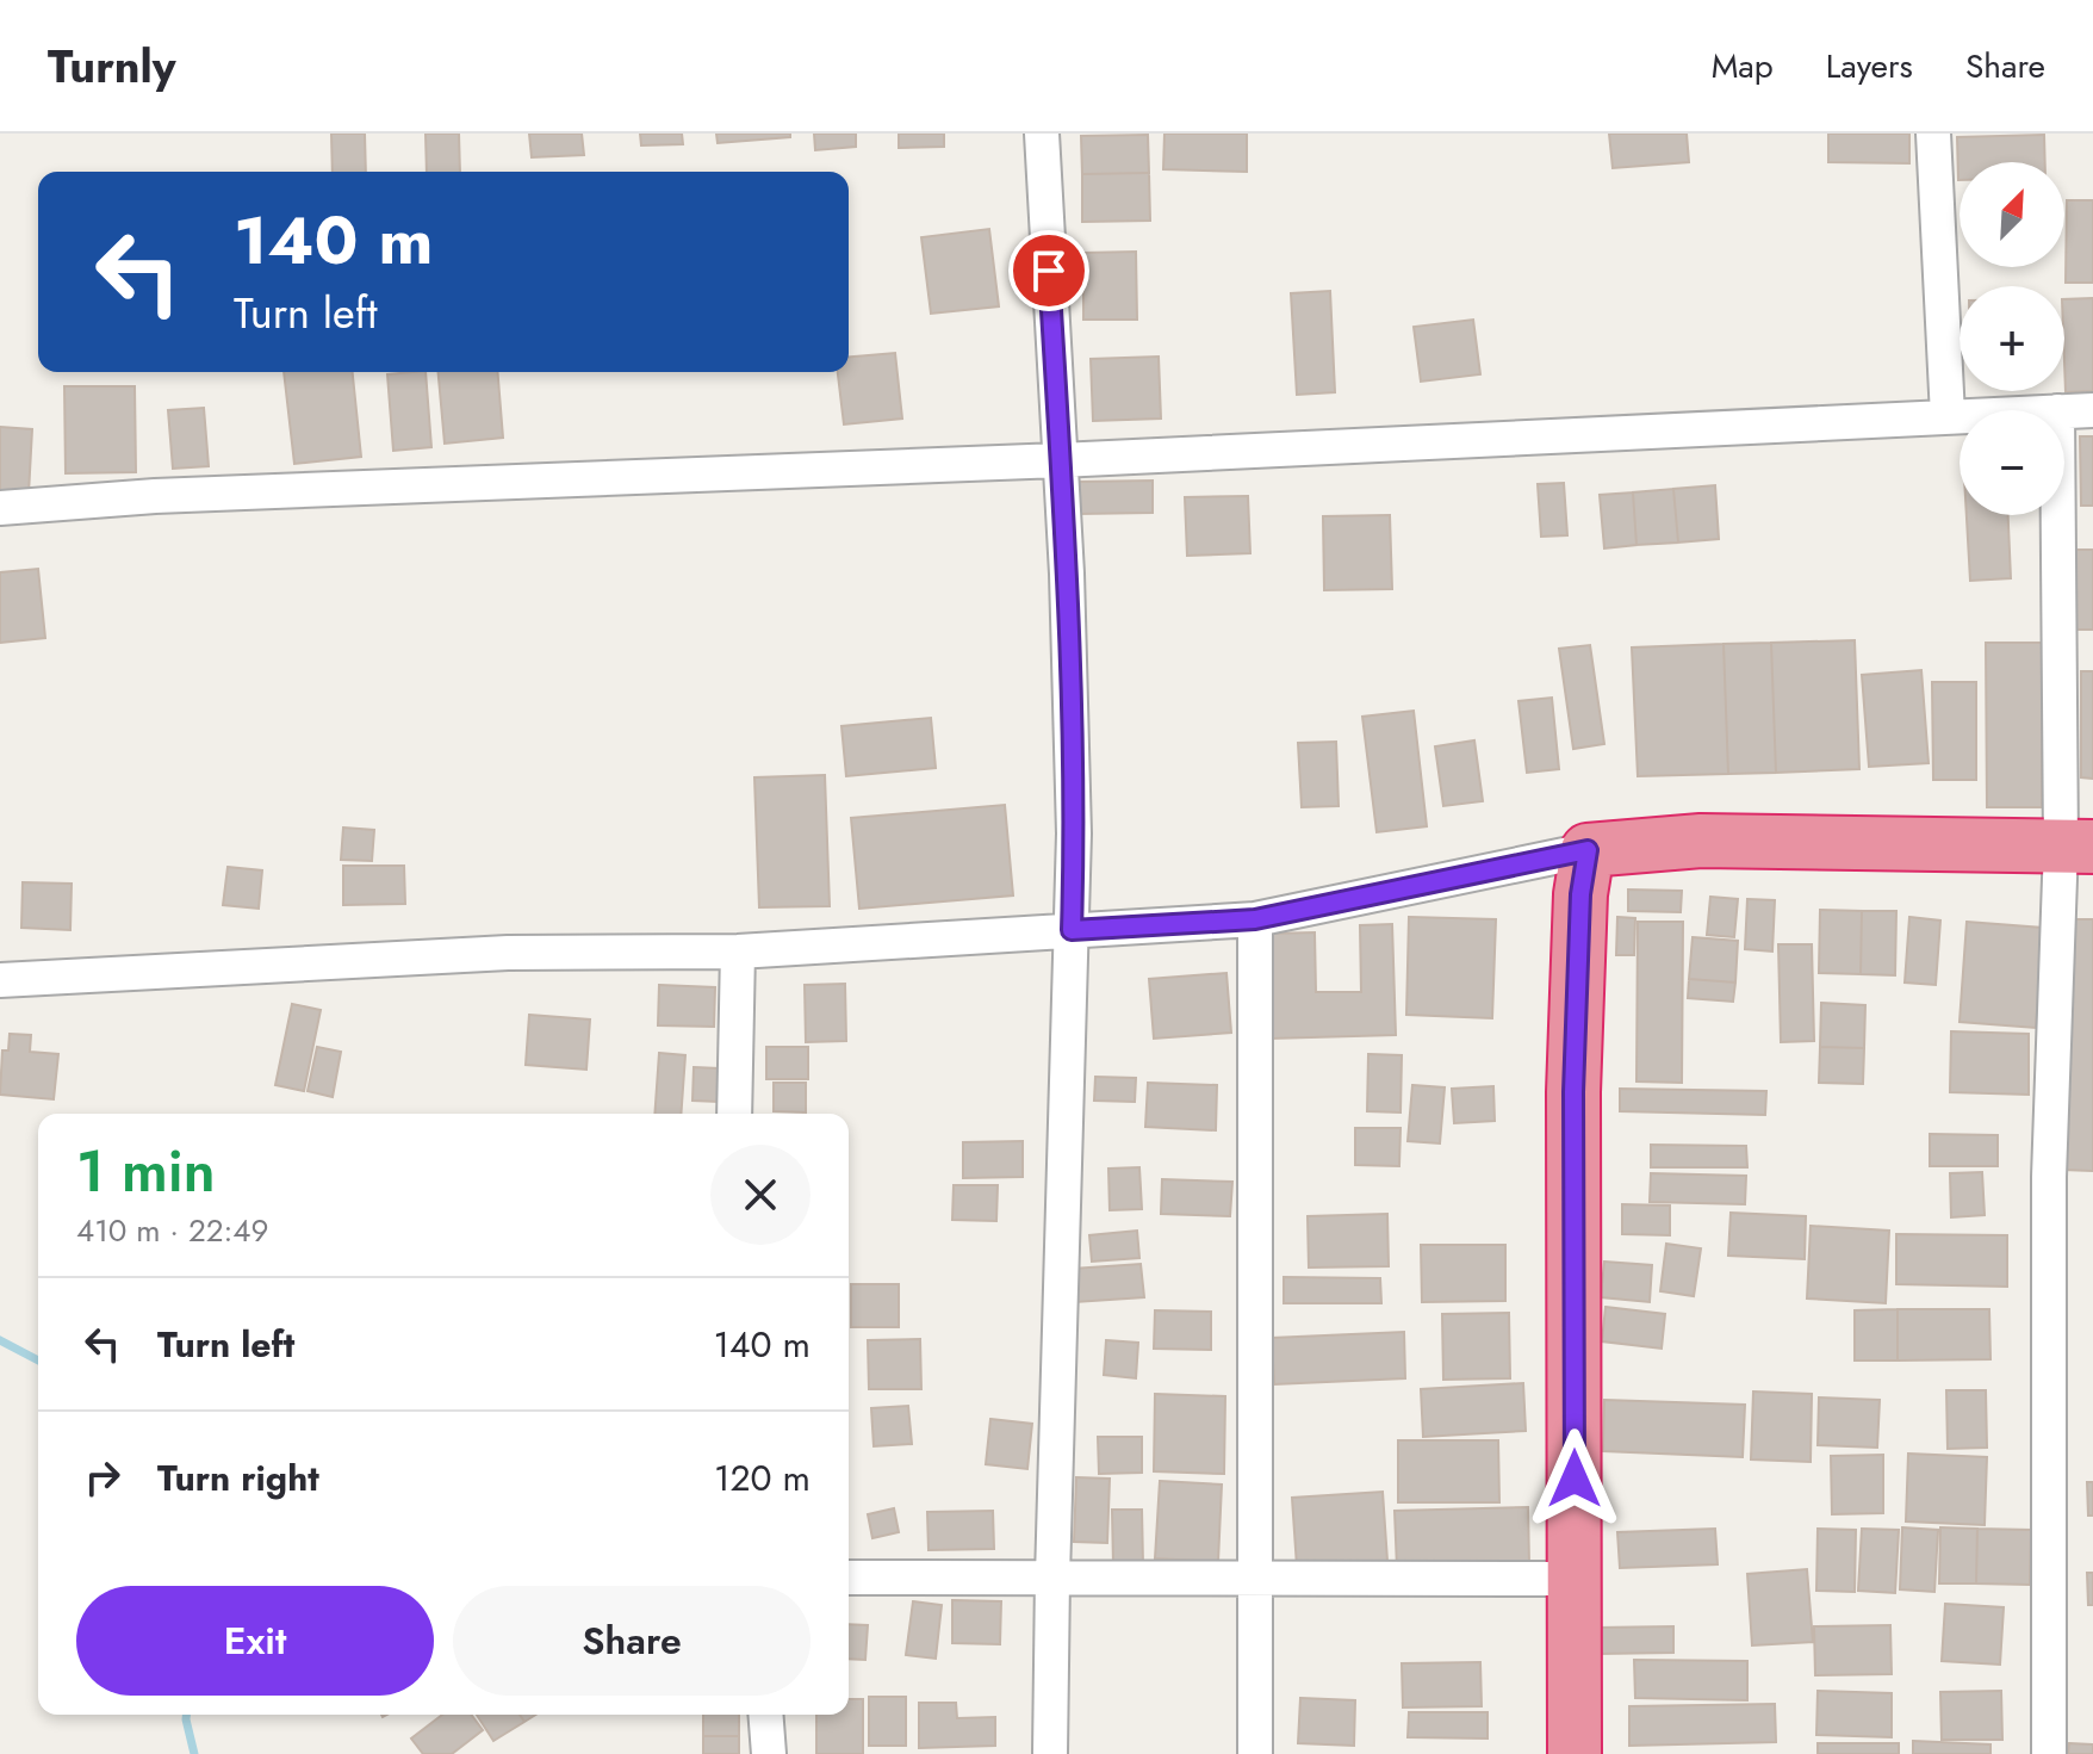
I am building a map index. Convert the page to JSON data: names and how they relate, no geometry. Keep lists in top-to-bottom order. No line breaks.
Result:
{"north":"top right","page":{"header":"Turnly","nav":["Map","Layers","Share"],"map_buttons":["+","−"],"turn":["140 m","Turn left"],"heading":["1 min","410 m · 22:49"],"list":[{"name":"Turn left","value":"140 m"},{"name":"Turn right","value":"120 m"}],"buttons":["Exit","Share"]}}
